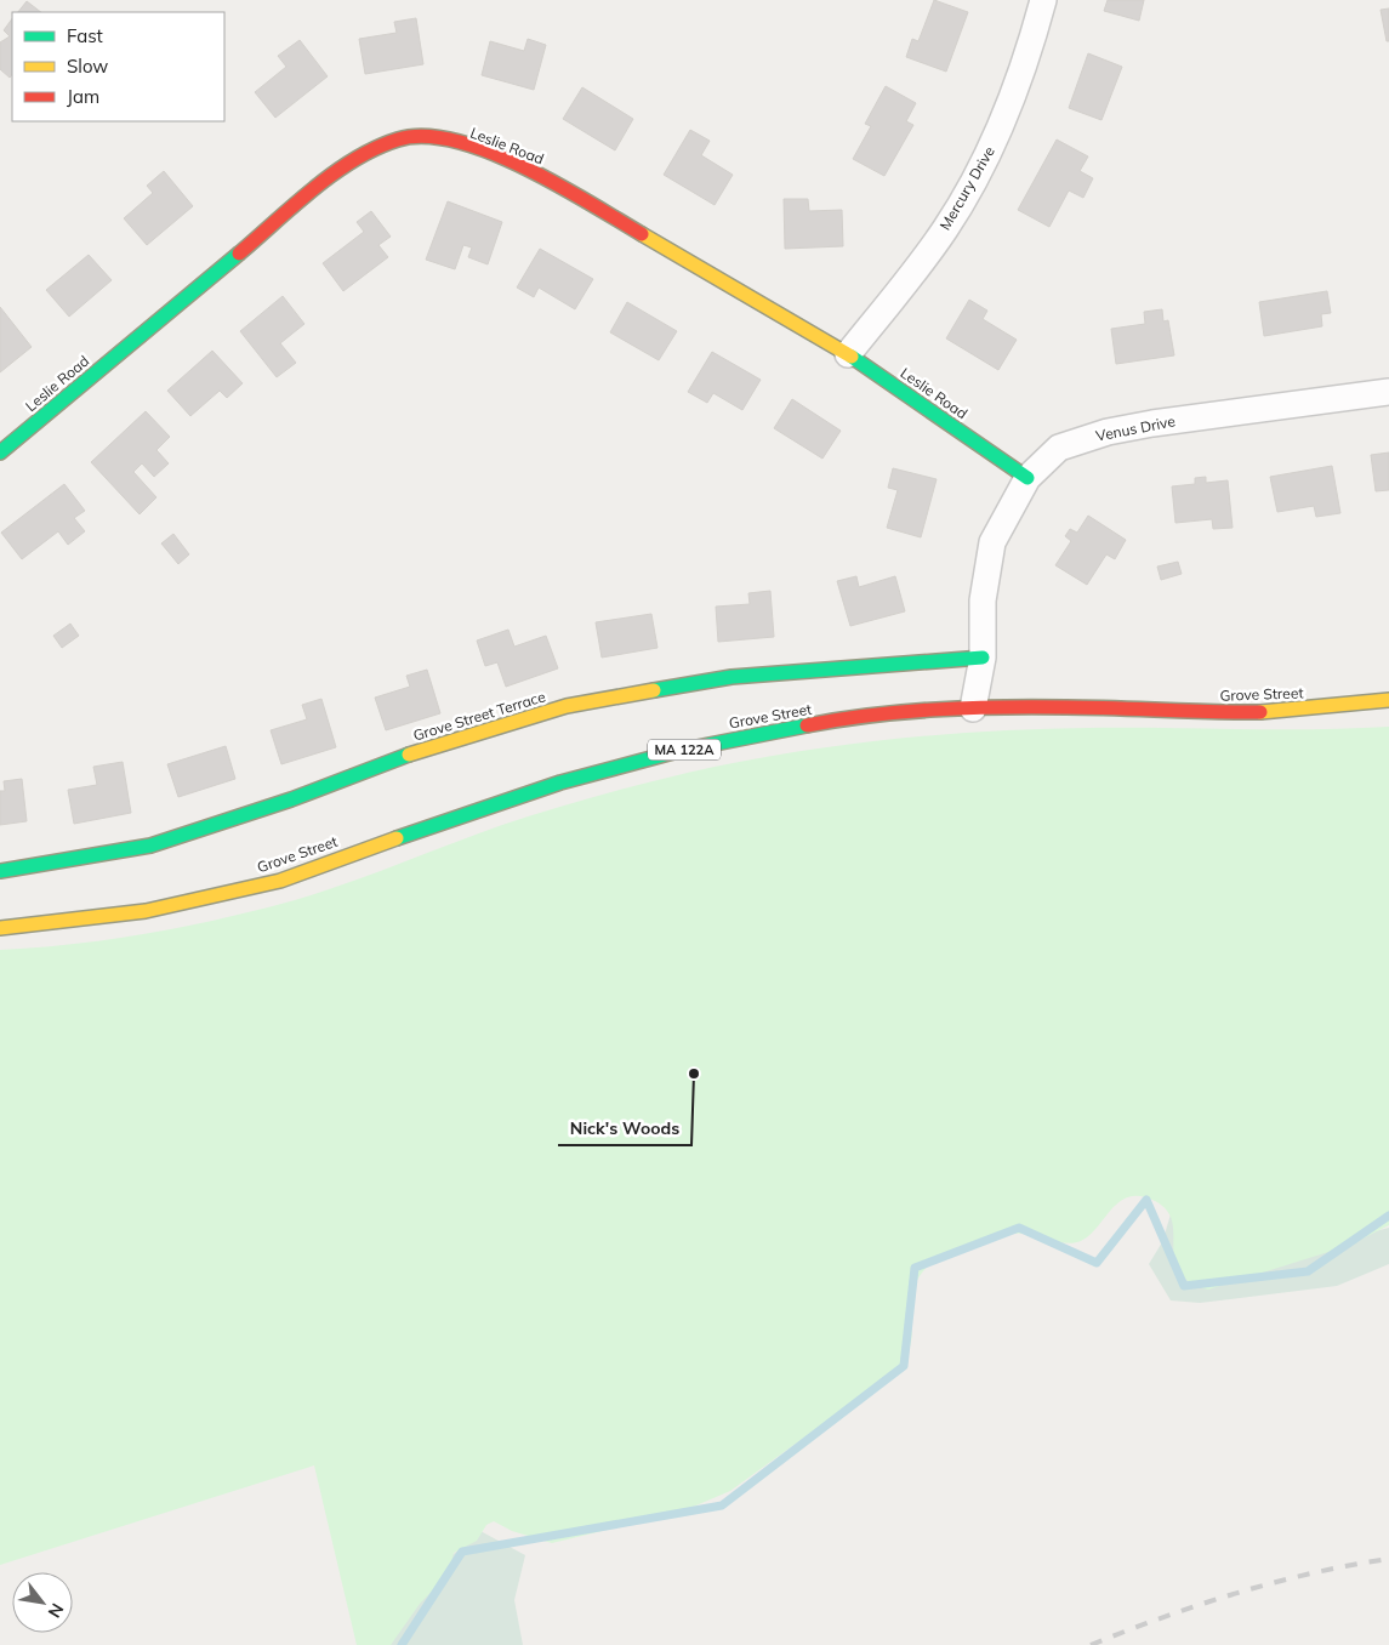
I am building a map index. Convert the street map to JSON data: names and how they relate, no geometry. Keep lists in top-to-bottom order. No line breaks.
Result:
{"streets":{"street":["Leslie Road","Mercury Drive","Venus Drive","Grove Street","Grove Street Terrace","MA 122A"]},"crossings":[["Leslie Road","Mercury Drive"],["Leslie Road","Venus Drive"],["Venus Drive","Grove Street"],["Venus Drive","Grove Street Terrace"]],"places":["Nick's Woods"],"legend":["Fast","Slow","Jam"],"north":"bottom right"}
